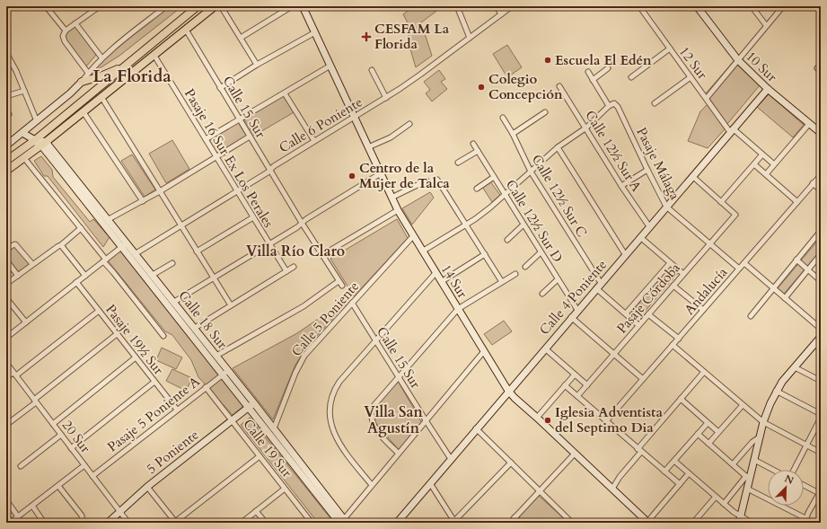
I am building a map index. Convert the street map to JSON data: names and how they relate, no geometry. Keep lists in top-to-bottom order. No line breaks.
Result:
{"streets":{"street":["12 Sur","10 Sur","Calle 15 Sur","Calle 6 Poniente","Calle 12½ Sur A","Pasaje 16 Sur Ex Los Perales","Pasaje Málaga","Calle 12½ Sur C","Calle 12½ Sur D","14 Sur","Andalucía","Calle 4 Poniente","Pasaje Córdoba","Calle 5 Poniente","Calle 18 Sur","Pasaje 19½ Sur","Pasaje 5 Poniente A","20 Sur","Calle 19 Sur","5 Poniente"]},"crossings":[["12 Sur","Calle 4 Poniente"],["10 Sur","Calle 4 Poniente"],["Calle 15 Sur","Calle 6 Poniente"],["Calle 15 Sur","Calle 4 Poniente"],["Calle 15 Sur","Calle 5 Poniente"],["Calle 6 Poniente","Pasaje 16 Sur Ex Los Perales"],["Calle 6 Poniente","14 Sur"],["Calle 6 Poniente","Calle 18 Sur"],["Calle 12½ Sur A","Calle 4 Poniente"],["Pasaje Málaga","Andalucía"],["Pasaje Málaga","Calle 4 Poniente"],["Pasaje Málaga","Pasaje Córdoba"],["Calle 12½ Sur C","Calle 4 Poniente"],["Calle 12½ Sur C","Pasaje Córdoba"],["Calle 12½ Sur D","Calle 4 Poniente"],["14 Sur","Calle 4 Poniente"],["14 Sur","Calle 5 Poniente"],["Calle 5 Poniente","Calle 18 Sur"],["Calle 18 Sur","Pasaje 5 Poniente A"],["Calle 18 Sur","5 Poniente"],["Pasaje 19½ Sur","Pasaje 5 Poniente A"],["Pasaje 5 Poniente A","20 Sur"],["Pasaje 5 Poniente A","Calle 19 Sur"],["20 Sur","5 Poniente"],["Calle 19 Sur","5 Poniente"]],"districts":["La Florida","Villa Río Claro","Villa San Agustín"],"places":{"health":["CESFAM La Florida"],"other":["Escuela El Edén","Colegio Concepción","Centro de la Mujer de Talca","Iglesia Adventista del Septimo Dia"]},"north":"top right"}
